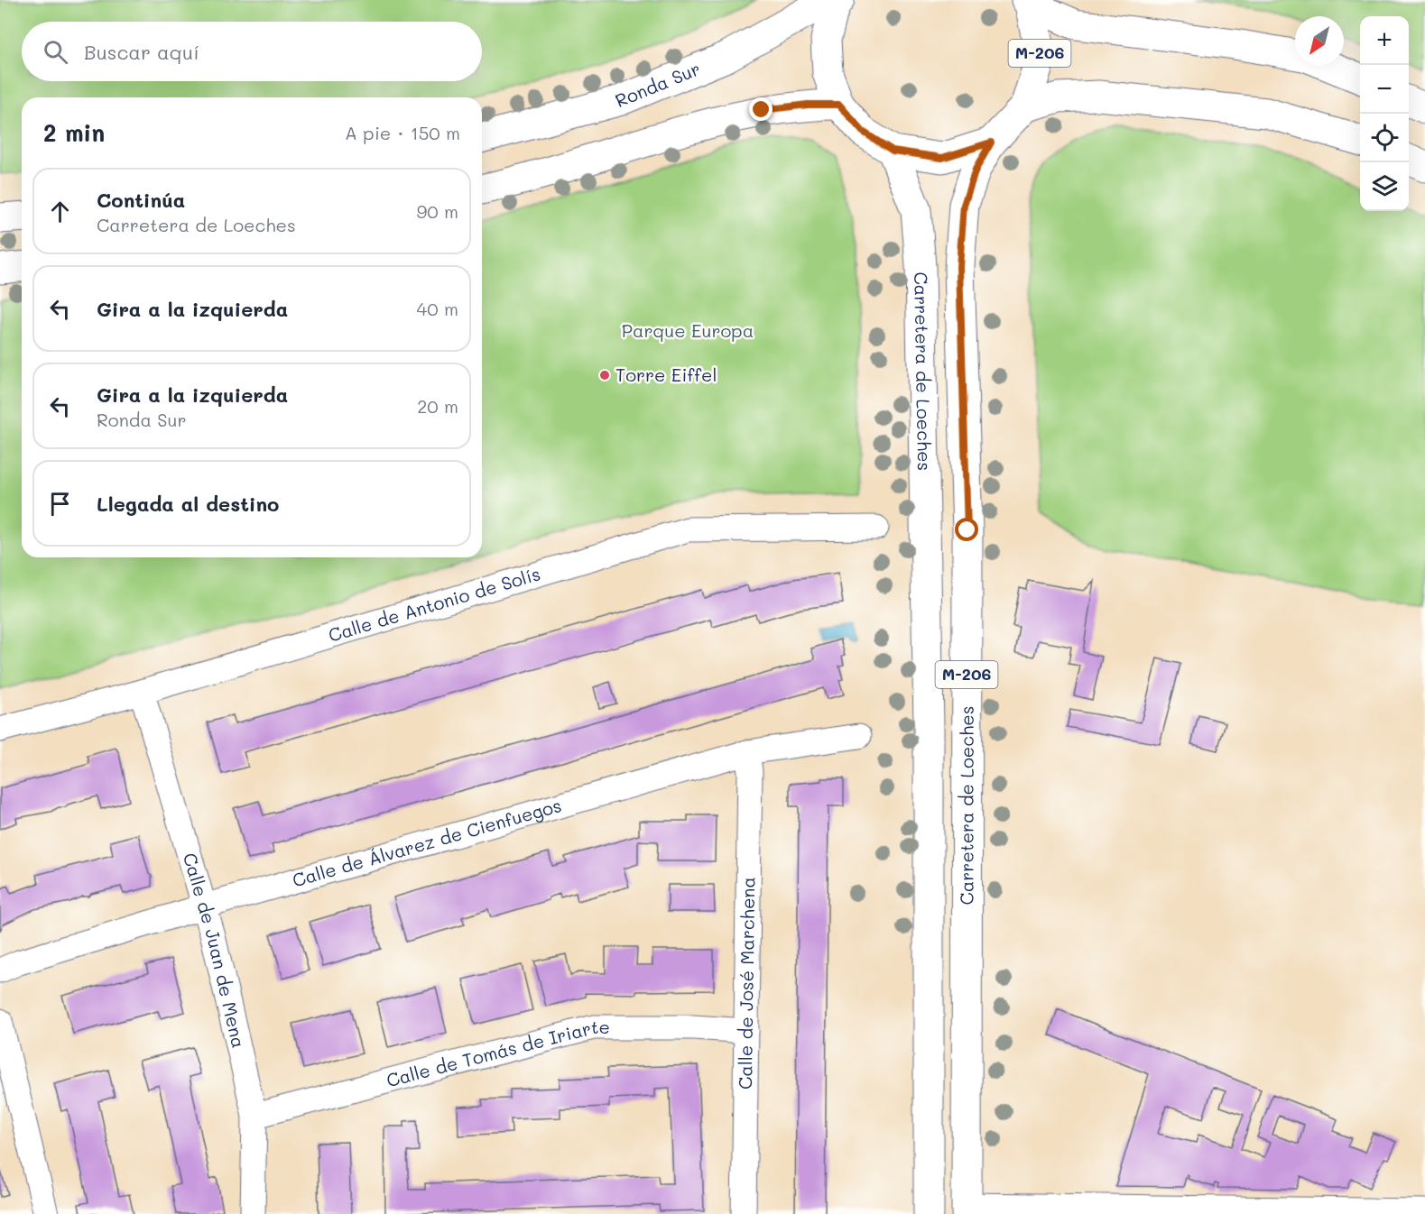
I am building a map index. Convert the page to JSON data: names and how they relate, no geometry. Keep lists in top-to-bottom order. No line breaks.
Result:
{"streets":{"main road":["M-206","Ronda Sur","Carretera de Loeches"],"street":["Calle de Antonio de Solís","Calle de Álvarez de Cienfuegos","Calle de Juan de Mena","Calle de José Marchena","Calle de Tomás de Iriarte"]},"crossings":[["M-206","Carretera de Loeches"],["Calle de Antonio de Solís","Calle de Juan de Mena"],["Calle de Álvarez de Cienfuegos","Calle de Juan de Mena"],["Calle de Álvarez de Cienfuegos","Calle de José Marchena"],["Calle de Juan de Mena","Calle de Tomás de Iriarte"],["Calle de José Marchena","Calle de Tomás de Iriarte"]],"parks":["Parque Europa"],"places":["Torre Eiffel"],"north":"bottom left","page":{"map_buttons":["+","−"],"search":"Buscar aquí","heading":["2 min","A pie · 150 m"],"list":[["Continúa","Carretera de Loeches","90 m"],["Gira a la izquierda","40 m"],["Gira a la izquierda","Ronda Sur","20 m"],"Llegada al destino"]}}
